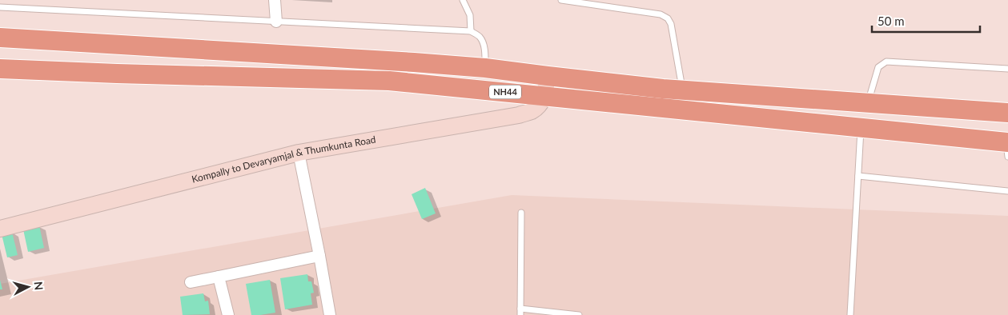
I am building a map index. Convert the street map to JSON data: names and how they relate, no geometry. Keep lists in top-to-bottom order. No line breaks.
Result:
{"streets":{"highway":["NH44"],"main road":["Kompally to Devaryamjal & Thumkunta Road"]},"crossings":[["NH44","Kompally to Devaryamjal & Thumkunta Road"]],"scale_bar":"50 m","north":"right"}
